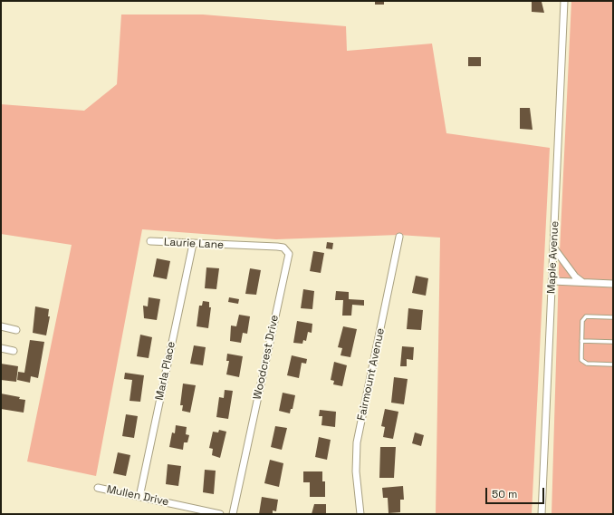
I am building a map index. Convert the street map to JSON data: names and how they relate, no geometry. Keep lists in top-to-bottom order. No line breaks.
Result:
{"streets":{"street":["Laurie Lane","Maple Avenue","Woodcrest Drive","Marla Place","Fairmount Avenue","Mullen Drive"]},"crossings":[["Laurie Lane","Woodcrest Drive"],["Laurie Lane","Marla Place"],["Marla Place","Mullen Drive"]],"scale_bar":"50 m"}
